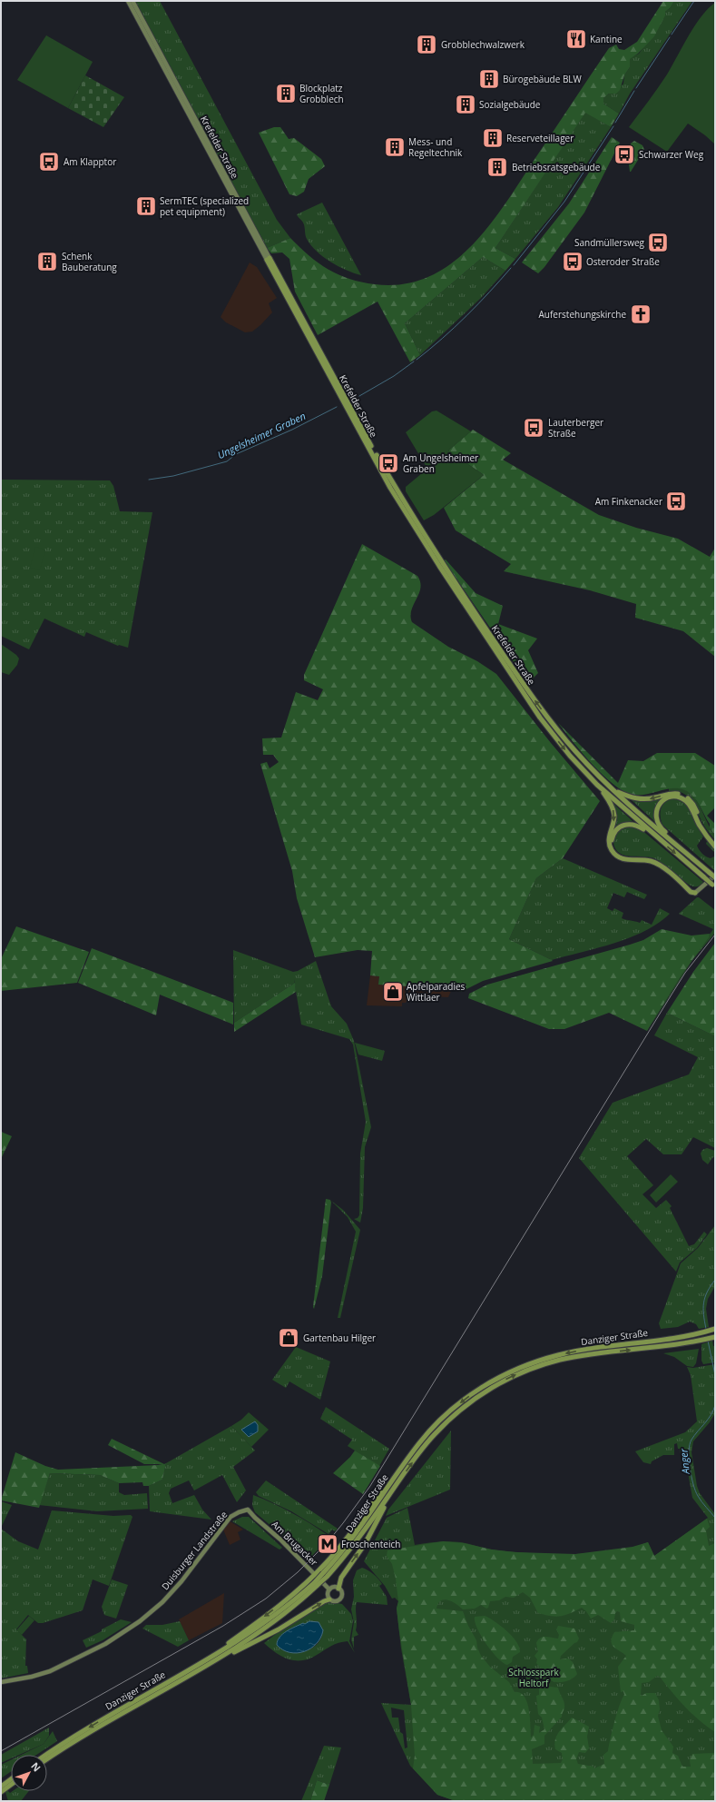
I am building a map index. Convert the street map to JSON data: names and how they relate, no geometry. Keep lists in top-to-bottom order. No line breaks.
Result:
{"streets":{"highway":["Krefelder Straße","Danziger Straße"],"main road":["Am Brugacker","Duisburger Landstraße"]},"crossings":[["Am Brugacker","Duisburger Landstraße"]],"water":["Ungelsheimer Graben","Anger"],"parks":["Schlosspark Heltorf"],"places":{"restaurant":["Kantine"],"building":["Grobblechwalzwerk","Bürogebäude BLW","Blockplatz Grobblech","Sozialgebäude","Reserveteillager","Mess- und Regeltechnik","Betriebsratsgebäude","SermTEC (specialized pet equipment)","Schenk Bauberatung"],"bus stop":["Schwarzer Weg","Am Klapptor","Sandmüllersweg","Osteroder Straße","Lauterberger Straße","Am Ungelsheimer Graben","Am Finkenacker"],"church":["Auferstehungskirche"],"shop":["Apfelparadies Wittlaer","Gartenbau Hilger"],"metro station":["Froschenteich"]},"north":"top right"}
